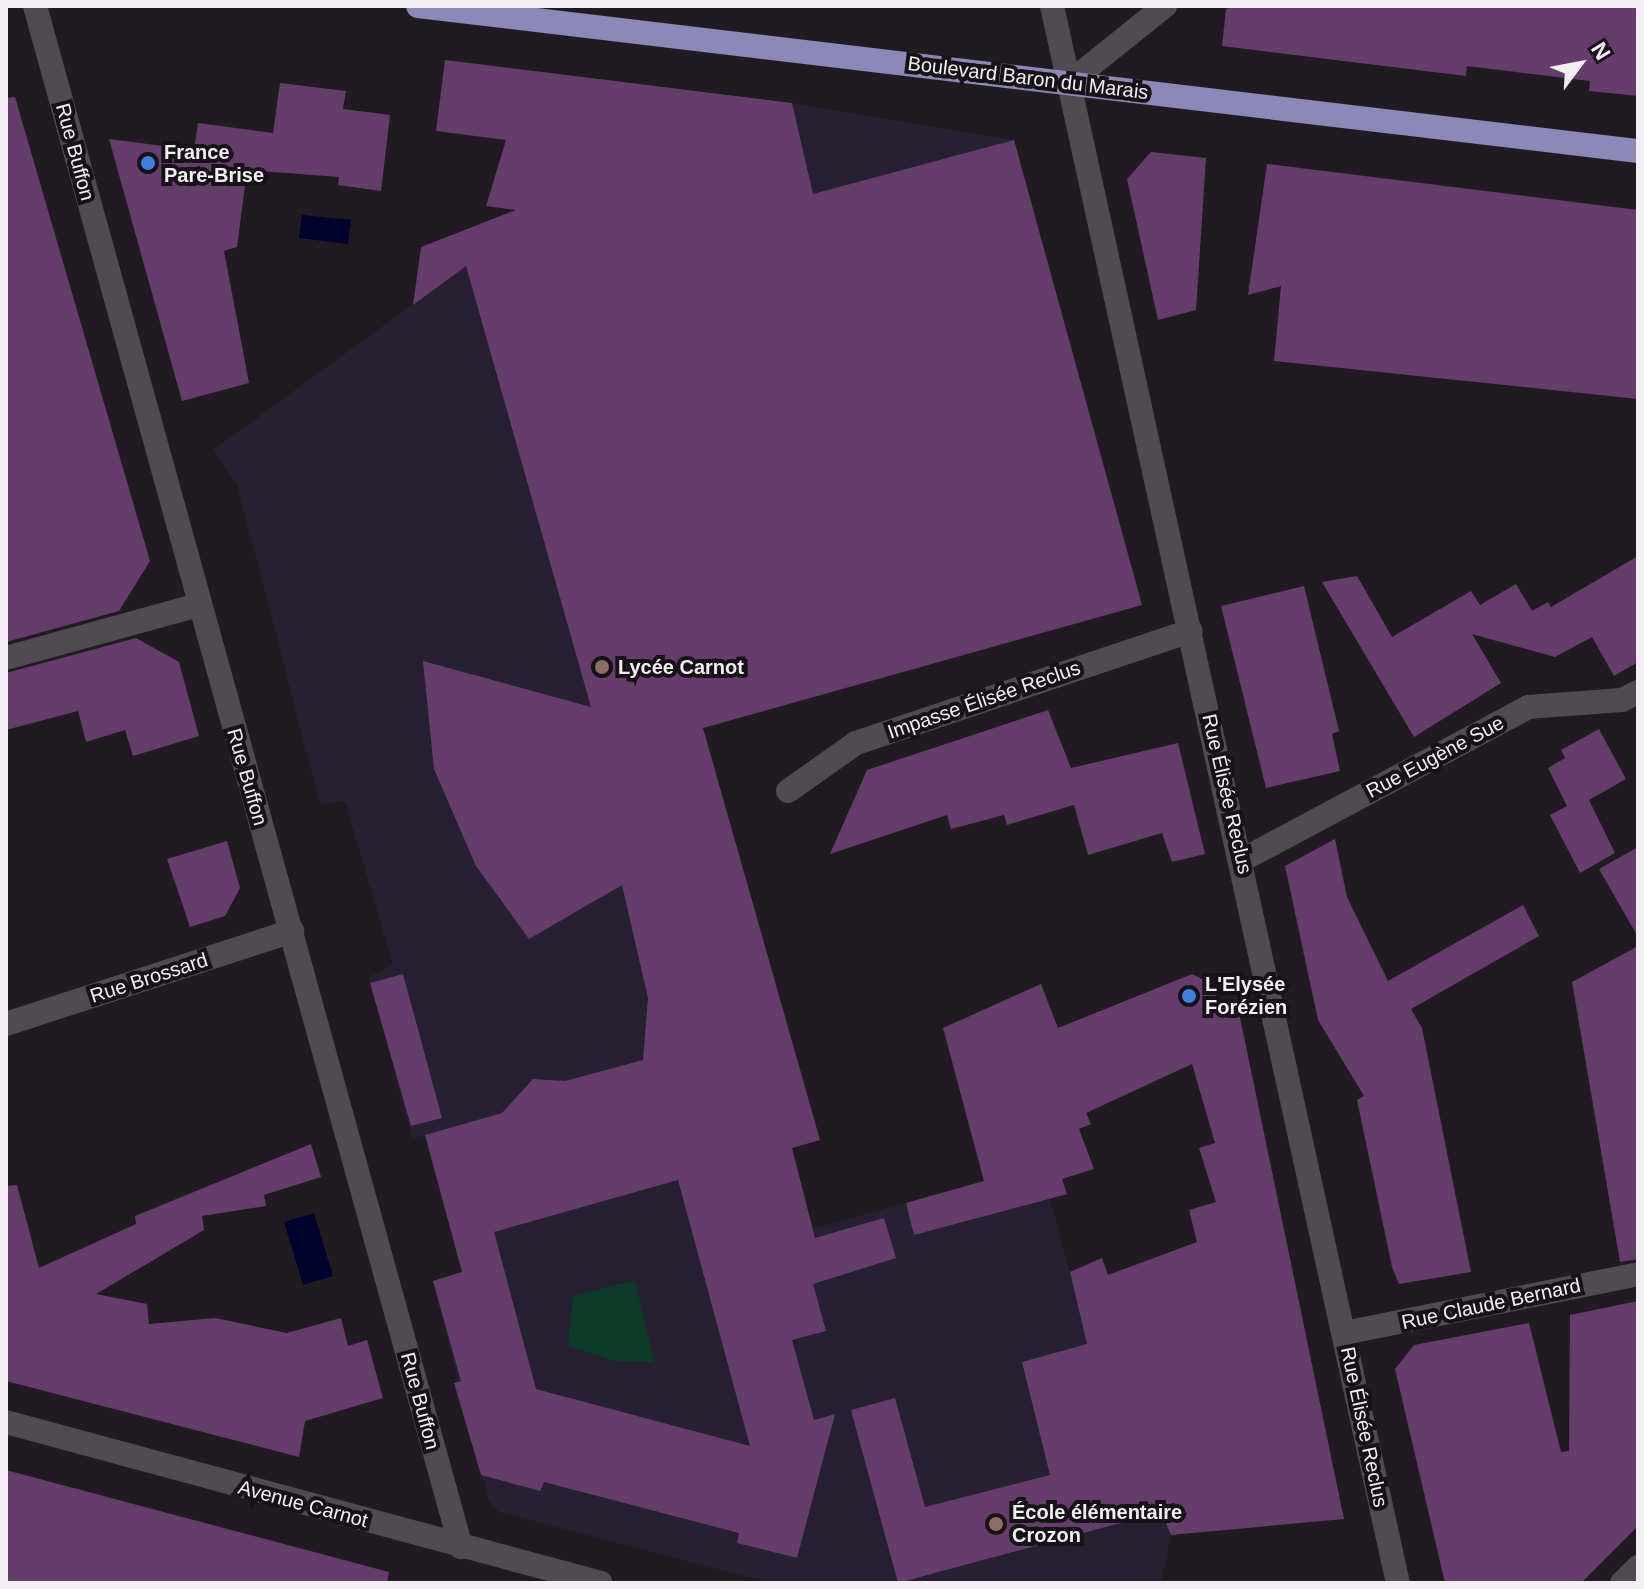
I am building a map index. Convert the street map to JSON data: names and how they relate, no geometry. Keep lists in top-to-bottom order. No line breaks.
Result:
{"streets":{"main road":["Boulevard Baron du Marais"],"street":["Rue Buffon","Impasse Élisée Reclus","Rue Eugène Sue","Rue Élisée Reclus","Rue Brossard","Rue Claude Bernard","Avenue Carnot"]},"crossings":[["Boulevard Baron du Marais","Rue Élisée Reclus"],["Rue Buffon","Rue Brossard"],["Rue Buffon","Avenue Carnot"],["Impasse Élisée Reclus","Rue Élisée Reclus"],["Rue Eugène Sue","Rue Élisée Reclus"],["Rue Élisée Reclus","Rue Claude Bernard"]],"places":["France Pare-Brise","Lycée Carnot","L'Elysée Forézien","École élémentaire Crozon"],"north":"top right"}
